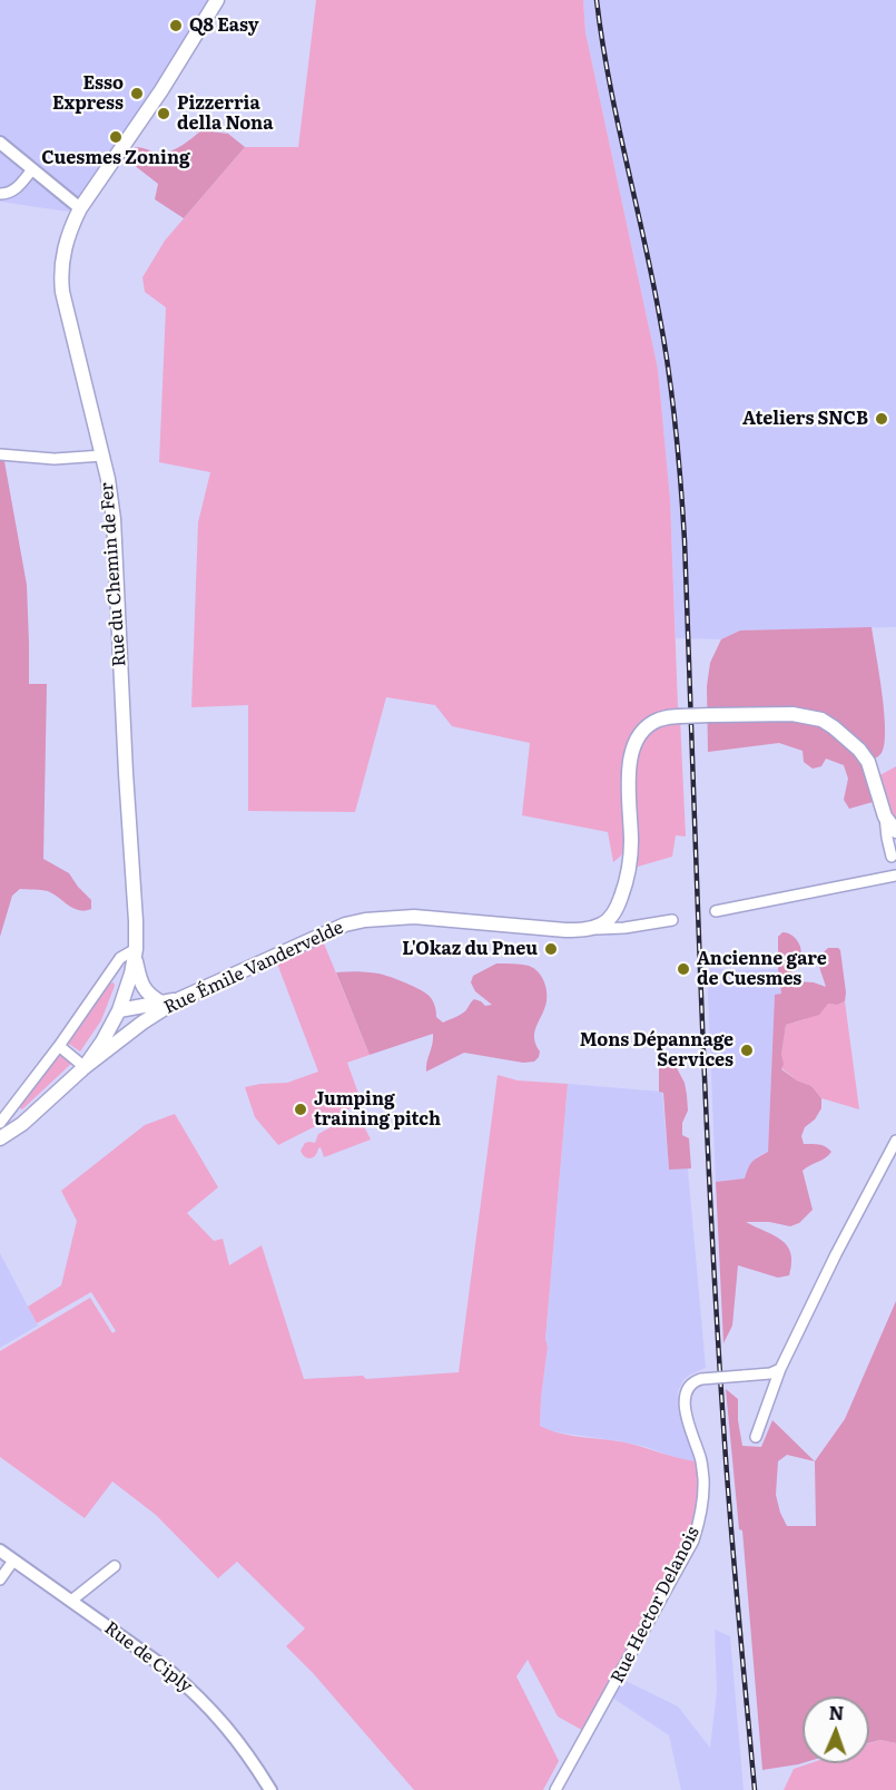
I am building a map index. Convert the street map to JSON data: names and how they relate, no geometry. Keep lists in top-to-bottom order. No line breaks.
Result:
{"streets":{"main road":["Rue du Chemin de Fer","Rue Émile Vandervelde"],"street":["Rue Hector Delanois","Rue de Ciply"]},"crossings":[["Rue du Chemin de Fer","Rue Émile Vandervelde"]],"places":["Q8 Easy","Esso Express","Pizzerria della Nona","Cuesmes Zoning","Ateliers SNCB","L'Okaz du Pneu","Ancienne gare de Cuesmes","Mons Dépannage Services","Jumping training pitch"],"north":"top"}
